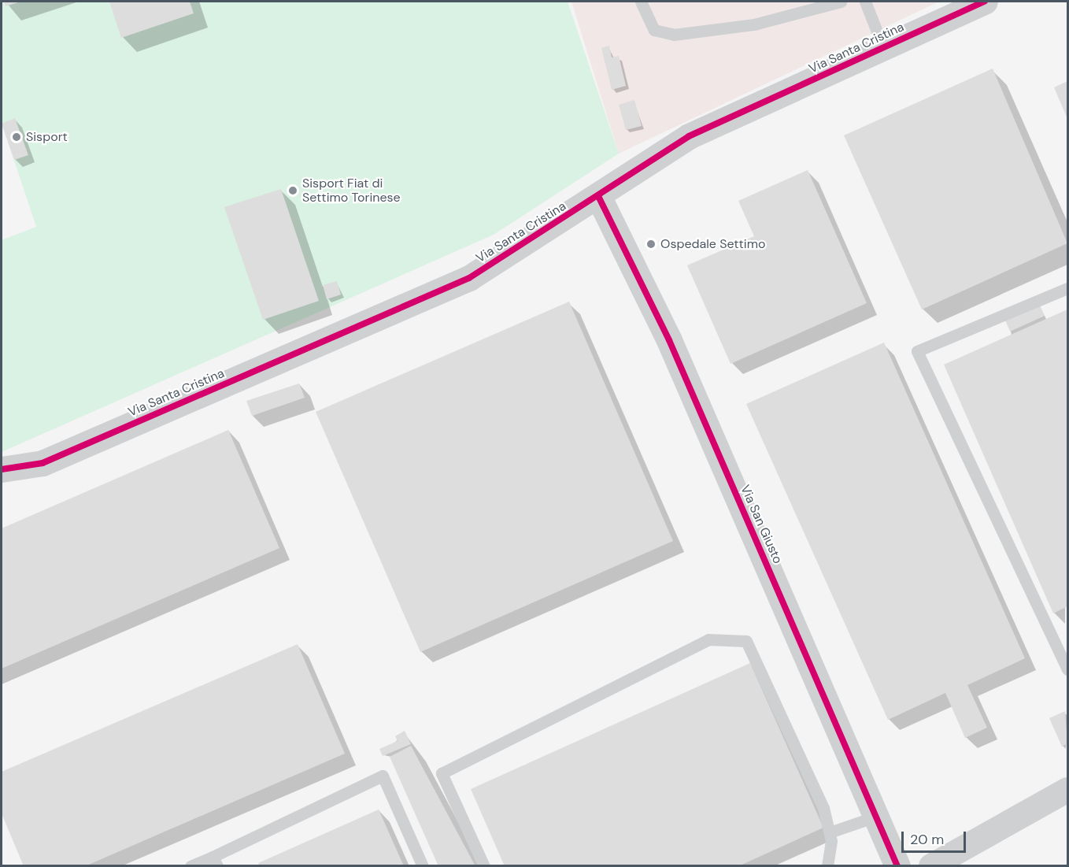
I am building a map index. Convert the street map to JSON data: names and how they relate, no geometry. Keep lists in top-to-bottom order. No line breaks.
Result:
{"streets":{"street":["Via Santa Cristina","Via San Giusto"]},"crossings":[["Via Santa Cristina","Via San Giusto"]],"places":["Sisport","Sisport Fiat di Settimo Torinese","Ospedale Settimo"],"scale_bar":"20 m"}
